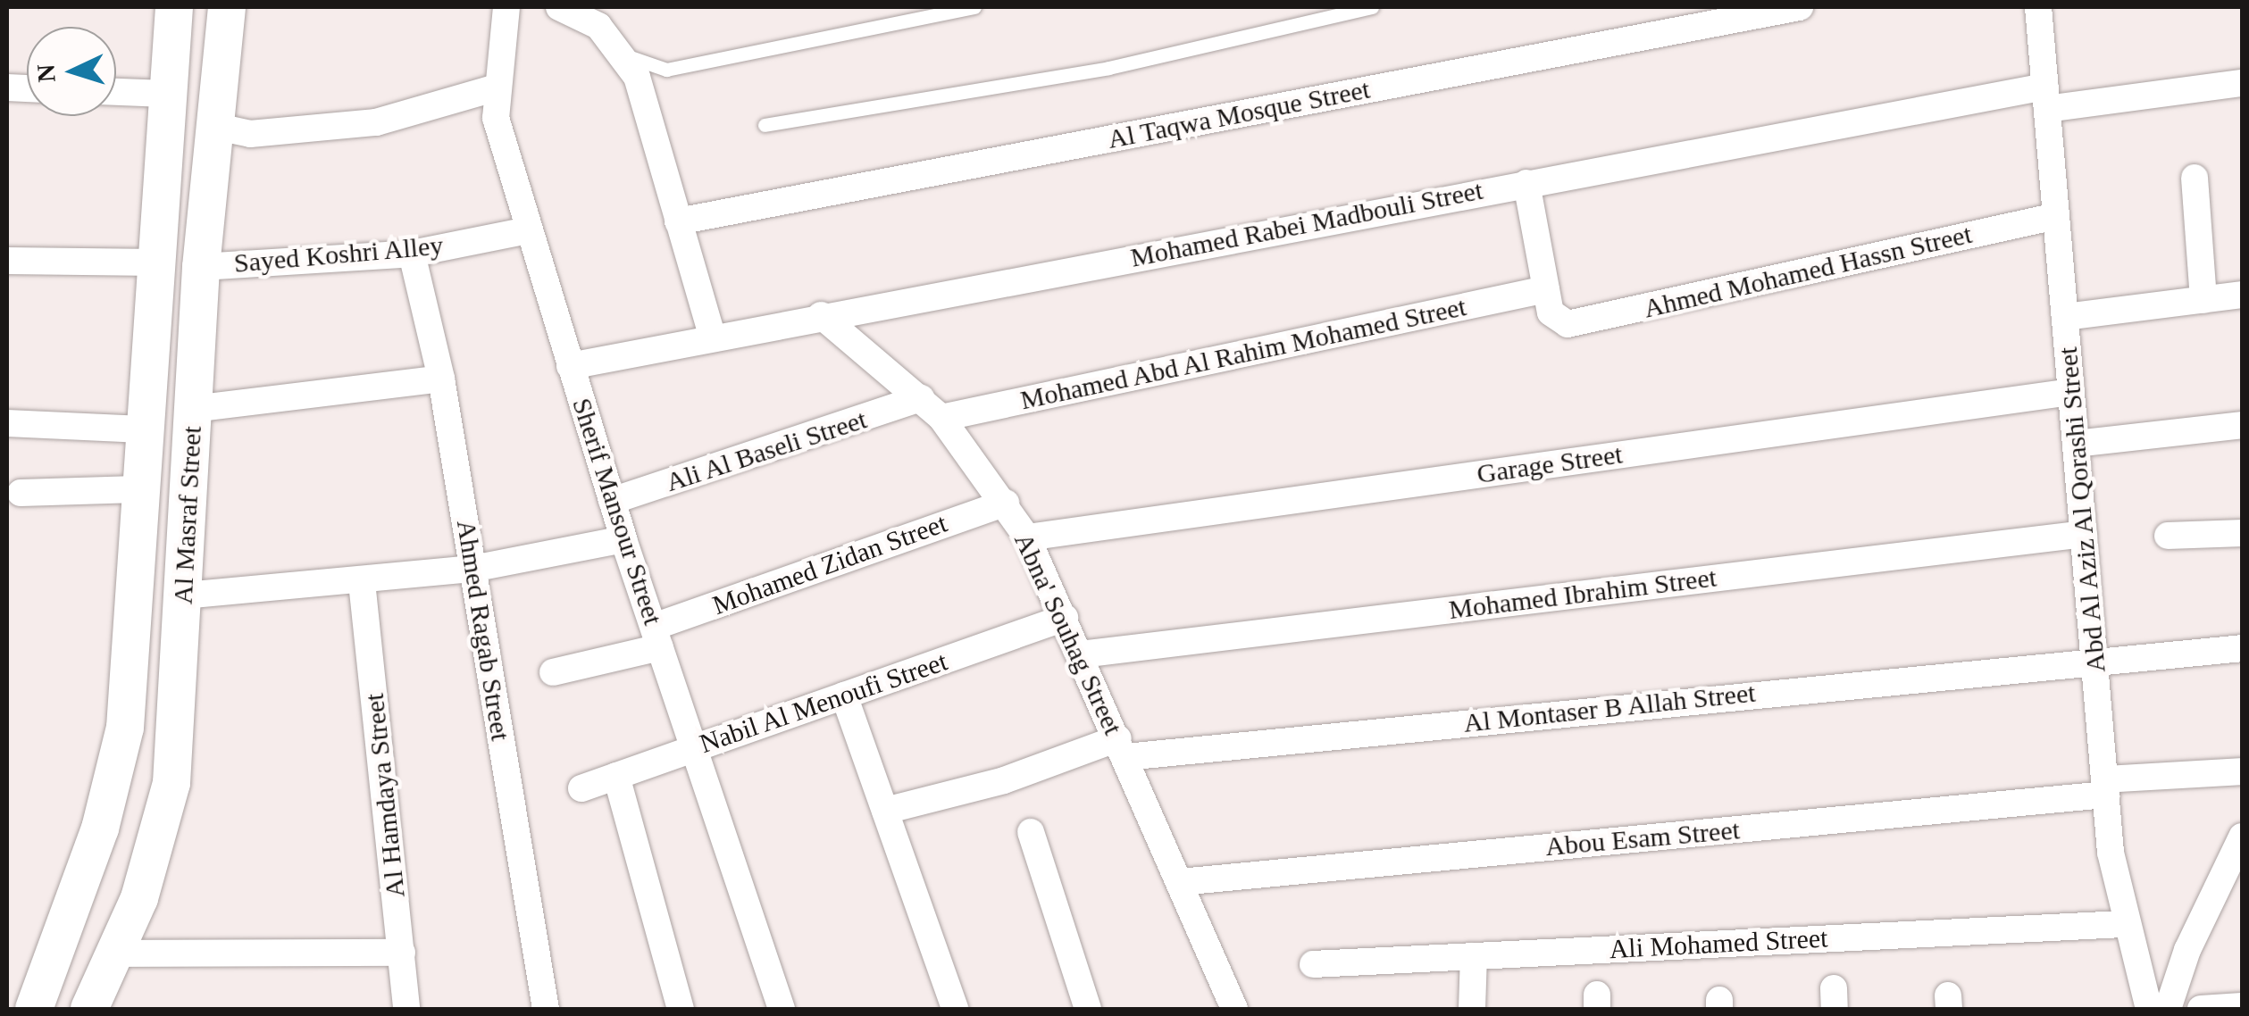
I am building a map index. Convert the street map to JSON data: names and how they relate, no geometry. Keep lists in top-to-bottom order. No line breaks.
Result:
{"streets":{"street":["Al Taqwa Mosque Street","Mohamed Rabei Madbouli Street","Sayed Koshri Alley","Ahmed Mohamed Hassn Street","Mohamed Abd Al Rahim Mohamed Street","Ali Al Baseli Street","Garage Street","Abd Al Aziz Al Qorashi Street","Sherif Mansour Street","Al Masraf Street","Mohamed Zidan Street","Mohamed Ibrahim Street","Ahmed Ragab Street","Abna' Souhag Street","Nabil Al Menoufi Street","Al Montaser B Allah Street","Al Hamdaya Street","Abou Esam Street","Ali Mohamed Street"]},"crossings":[["Mohamed Rabei Madbouli Street","Abd Al Aziz Al Qorashi Street"],["Mohamed Rabei Madbouli Street","Sherif Mansour Street"],["Mohamed Rabei Madbouli Street","Abna' Souhag Street"],["Sayed Koshri Alley","Sherif Mansour Street"],["Sayed Koshri Alley","Al Masraf Street"],["Sayed Koshri Alley","Ahmed Ragab Street"],["Ahmed Mohamed Hassn Street","Mohamed Abd Al Rahim Mohamed Street"],["Ahmed Mohamed Hassn Street","Abd Al Aziz Al Qorashi Street"],["Mohamed Abd Al Rahim Mohamed Street","Abna' Souhag Street"],["Ali Al Baseli Street","Sherif Mansour Street"],["Ali Al Baseli Street","Abna' Souhag Street"],["Garage Street","Abd Al Aziz Al Qorashi Street"],["Garage Street","Abna' Souhag Street"],["Abd Al Aziz Al Qorashi Street","Mohamed Ibrahim Street"],["Abd Al Aziz Al Qorashi Street","Al Montaser B Allah Street"],["Abd Al Aziz Al Qorashi Street","Abou Esam Street"],["Abd Al Aziz Al Qorashi Street","Ali Mohamed Street"],["Sherif Mansour Street","Mohamed Zidan Street"],["Sherif Mansour Street","Nabil Al Menoufi Street"],["Mohamed Zidan Street","Abna' Souhag Street"],["Mohamed Ibrahim Street","Abna' Souhag Street"],["Abna' Souhag Street","Nabil Al Menoufi Street"],["Abna' Souhag Street","Al Montaser B Allah Street"],["Abna' Souhag Street","Abou Esam Street"]],"north":"left"}
